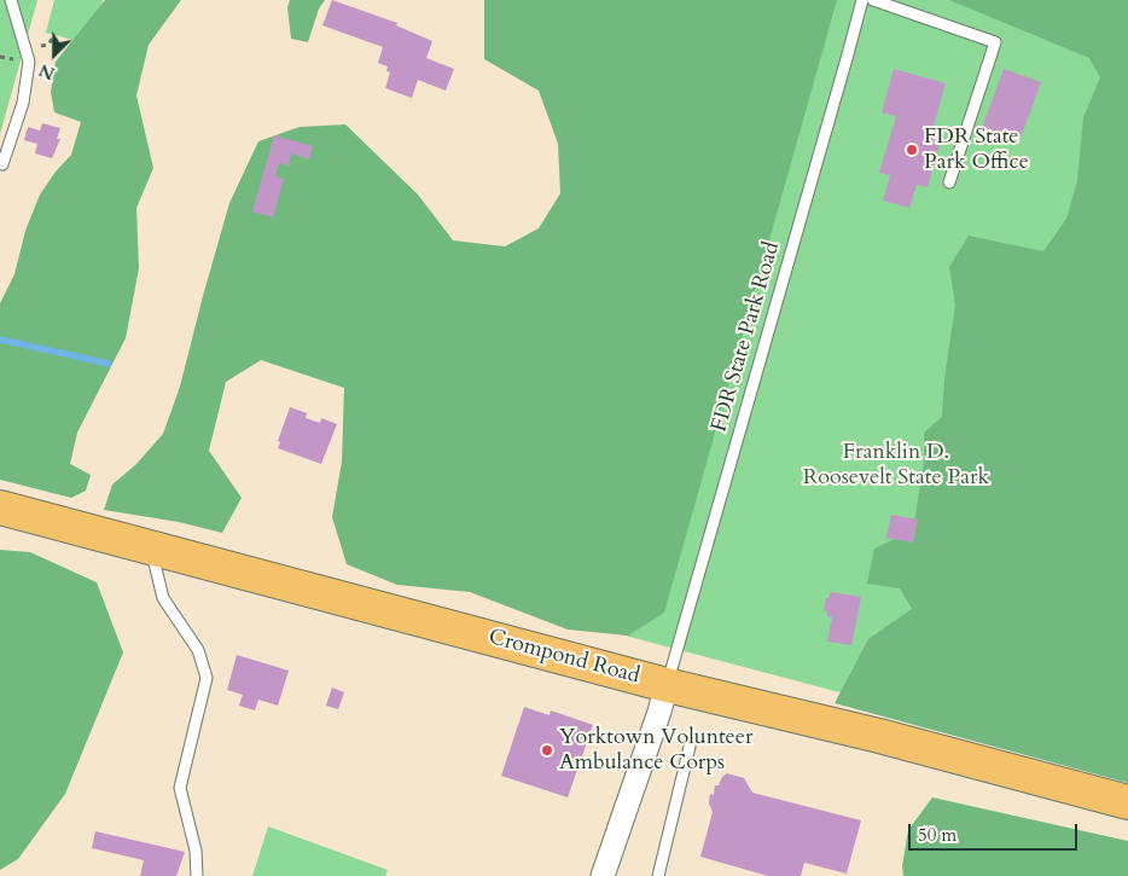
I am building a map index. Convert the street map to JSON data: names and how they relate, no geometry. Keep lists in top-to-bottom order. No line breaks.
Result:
{"streets":{"highway":["Crompond Road"],"lane":["FDR State Park Road"]},"crossings":[["FDR State Park Road","Crompond Road"]],"parks":["Franklin D. Roosevelt State Park"],"places":["FDR State Park Office","Yorktown Volunteer Ambulance Corps"],"scale_bar":"50 m","north":"bottom left"}
